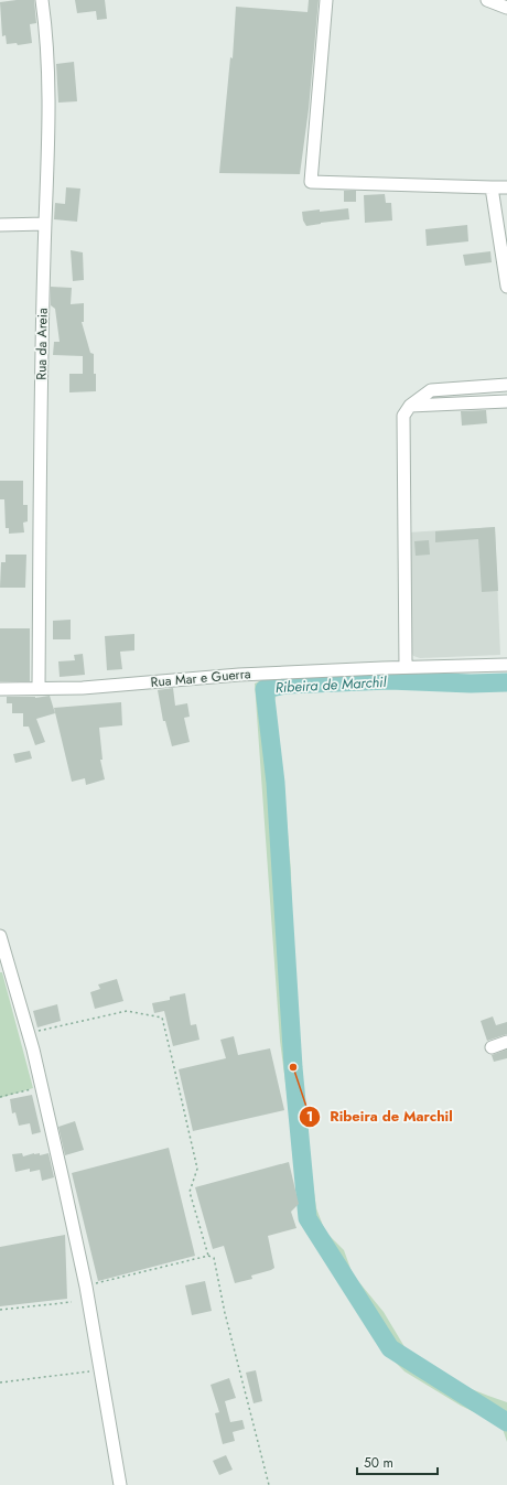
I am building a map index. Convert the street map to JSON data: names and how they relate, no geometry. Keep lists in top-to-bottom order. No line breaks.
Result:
{"streets":{"street":["Rua da Areia","Rua Mar e Guerra"]},"crossings":[["Rua da Areia","Rua Mar e Guerra"]],"water":["Ribeira de Marchil"],"places":["Ribeira de Marchil"],"scale_bar":"50 m"}
